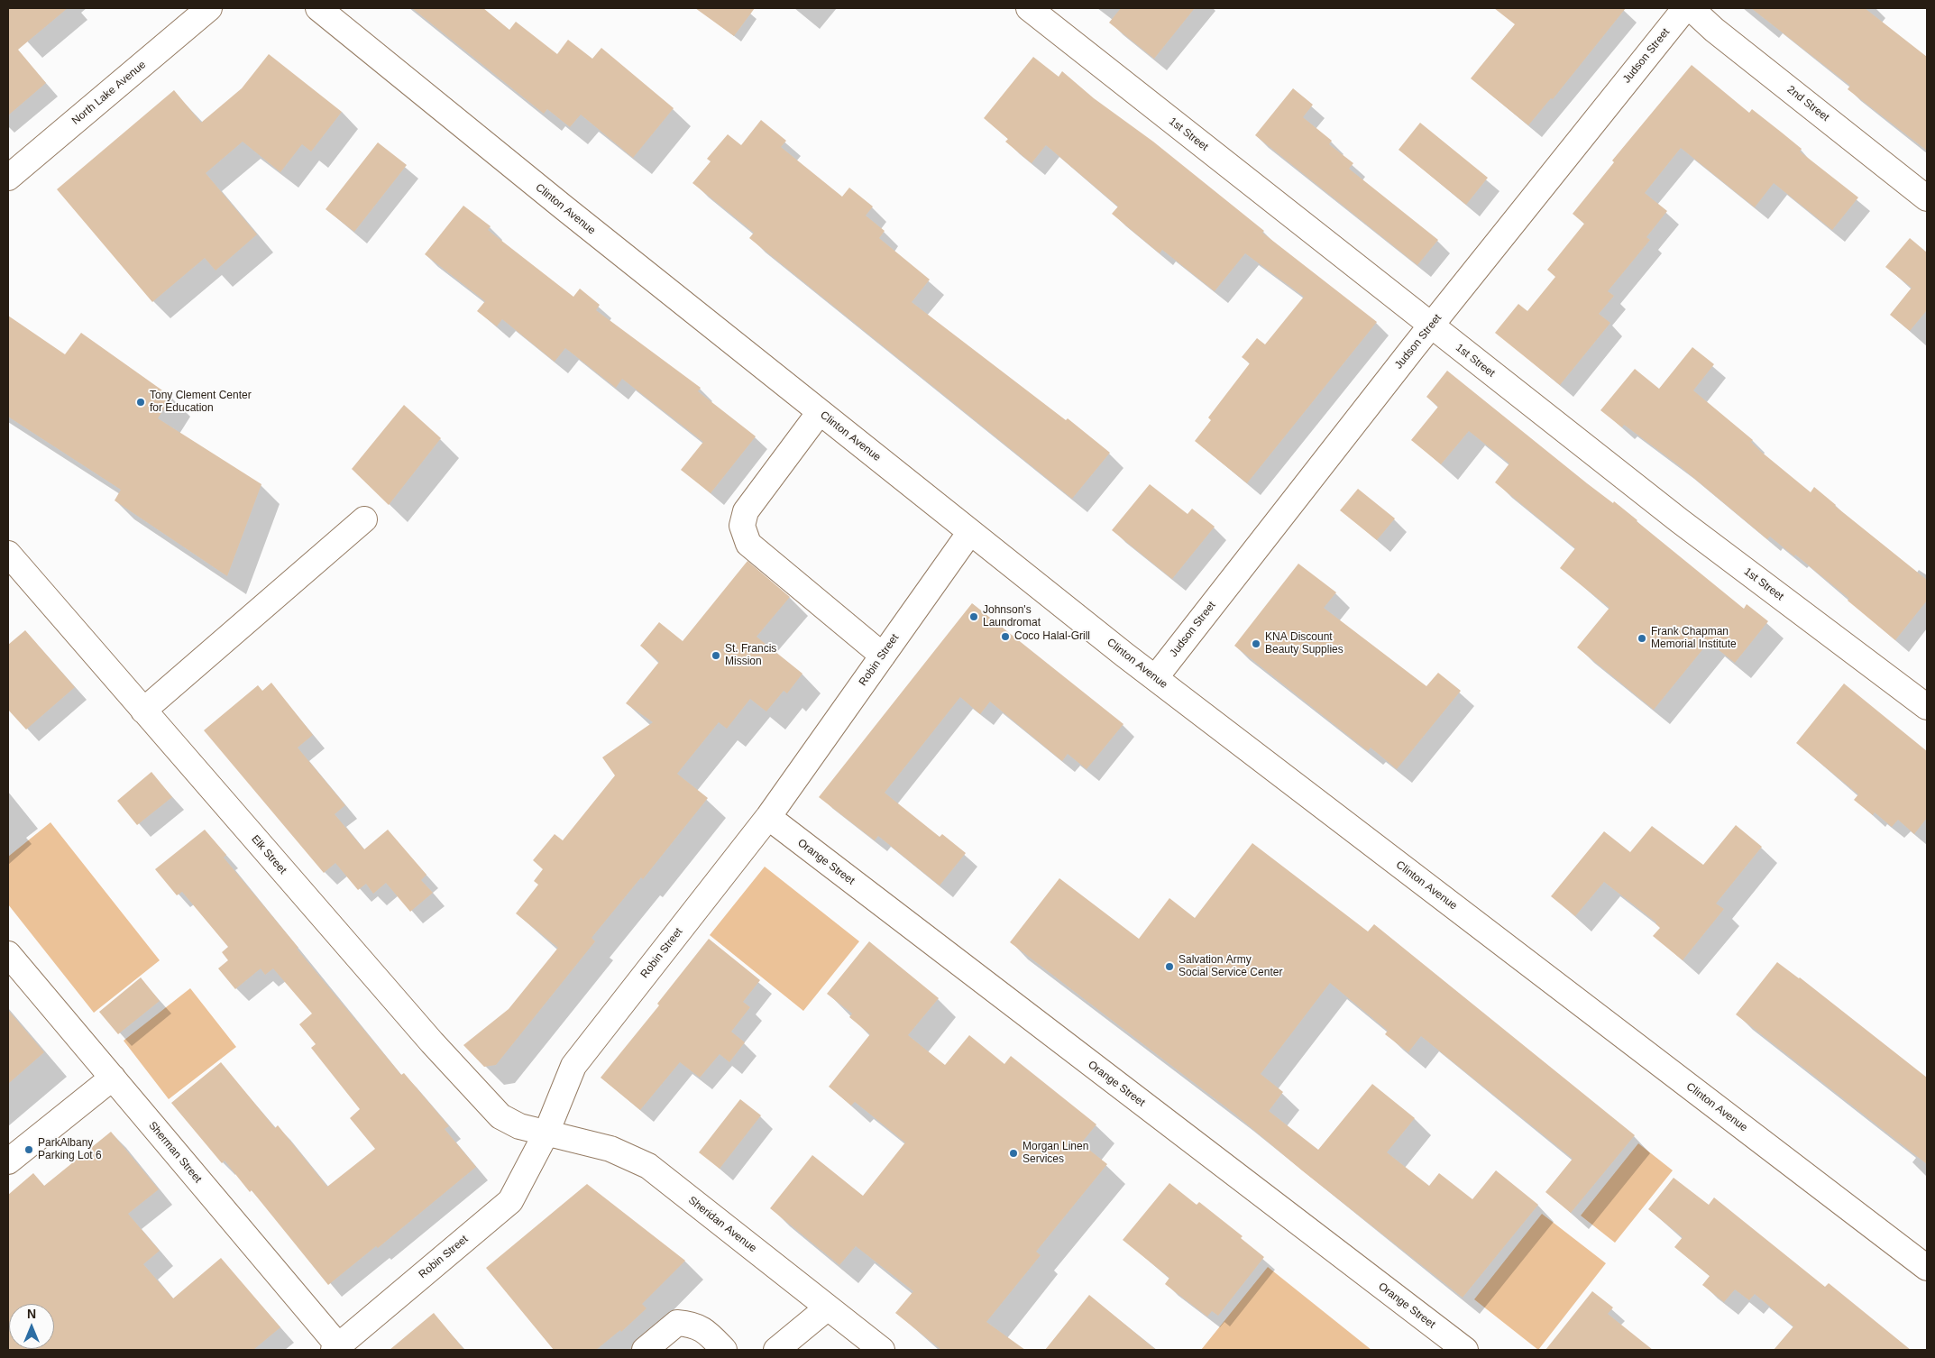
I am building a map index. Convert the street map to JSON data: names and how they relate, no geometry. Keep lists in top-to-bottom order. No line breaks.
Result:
{"streets":{"street":["Judson Street","North Lake Avenue","2nd Street","1st Street","Clinton Avenue","Robin Street","Elk Street","Orange Street","Sherman Street","Sheridan Avenue"]},"crossings":[["Judson Street","1st Street"],["Judson Street","Clinton Avenue"],["Clinton Avenue","Robin Street"],["Robin Street","Elk Street"],["Robin Street","Orange Street"],["Robin Street","Sherman Street"],["Robin Street","Sheridan Avenue"],["Elk Street","Sheridan Avenue"]],"places":["Tony Clement Center for Education","Johnson's Laundromat","Coco Halal-Grill","Frank Chapman Memorial Institute","KNA Discount Beauty Supplies","St. Francis Mission","Salvation Army Social Service Center","ParkAlbany Parking Lot 6","Morgan Linen Services"],"north":"top"}
